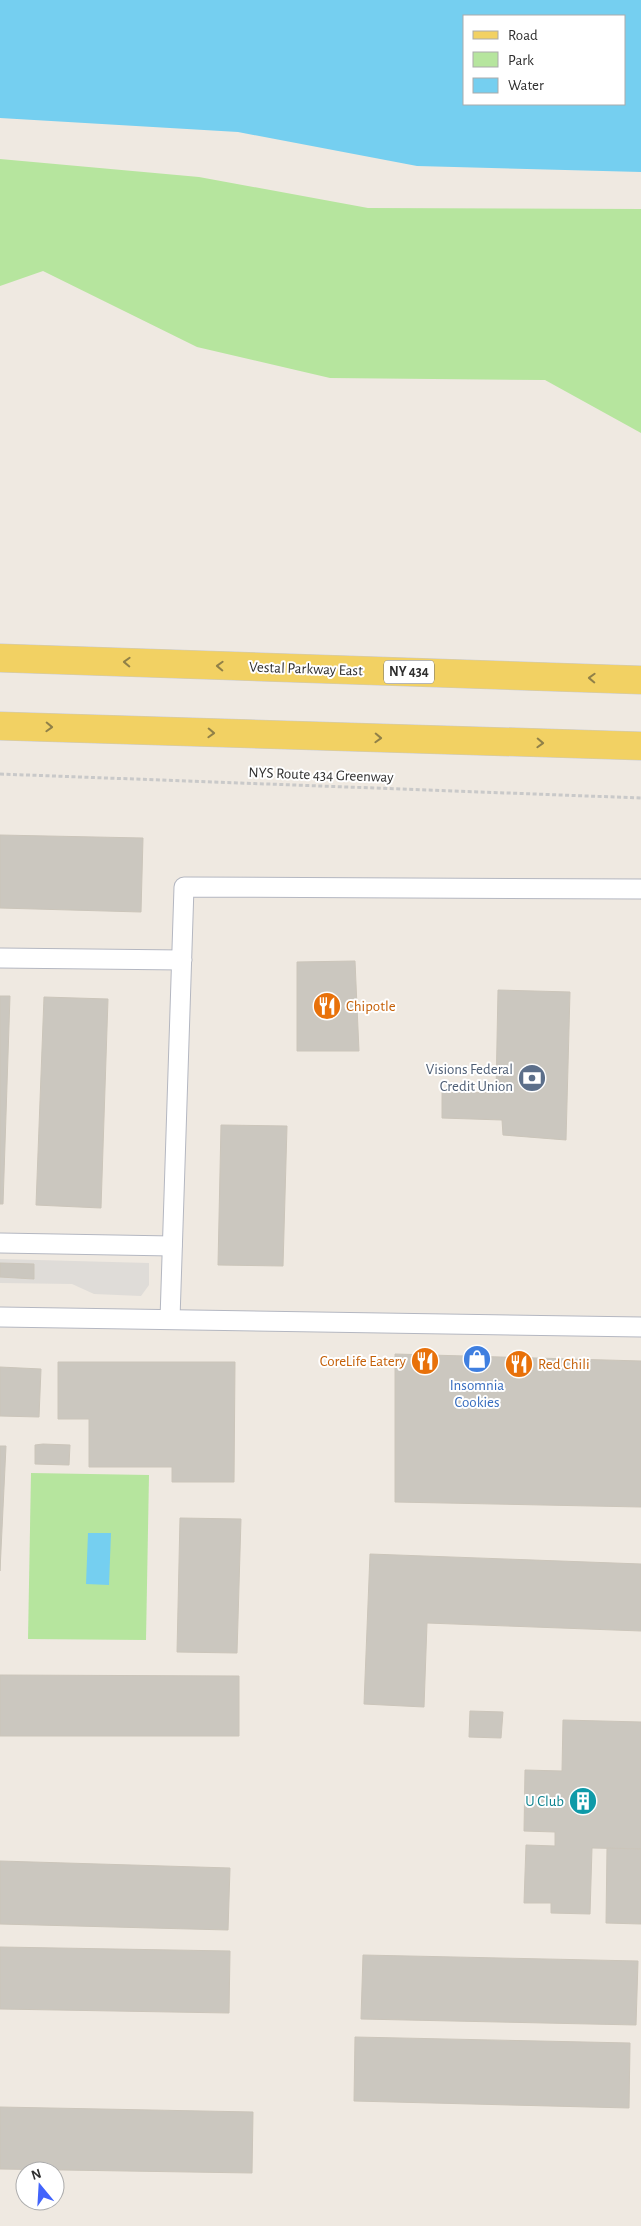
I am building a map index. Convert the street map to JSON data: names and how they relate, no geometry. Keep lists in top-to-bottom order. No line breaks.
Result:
{"streets":{"main road":["Vestal Parkway East","NY 434"],"path":["NYS Route 434 Greenway"]},"places":{"restaurant":["Chipotle","CoreLife Eatery","Red Chili"],"bank":["Visions Federal Credit Union"],"shop":["Insomnia Cookies"],"building":["U Club"]},"legend":["Road","Park","Water"],"north":"top"}
